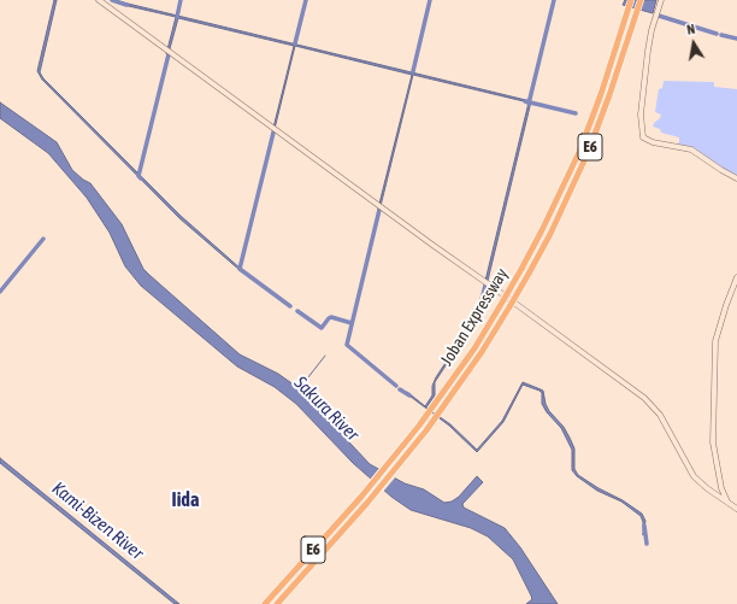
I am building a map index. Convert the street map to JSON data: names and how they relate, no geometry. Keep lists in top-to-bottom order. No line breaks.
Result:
{"streets":{"highway":["E6","Joban Expressway"]},"districts":["Iida"],"water":["Sakura River","Kami-Bizen River"],"north":"top"}
